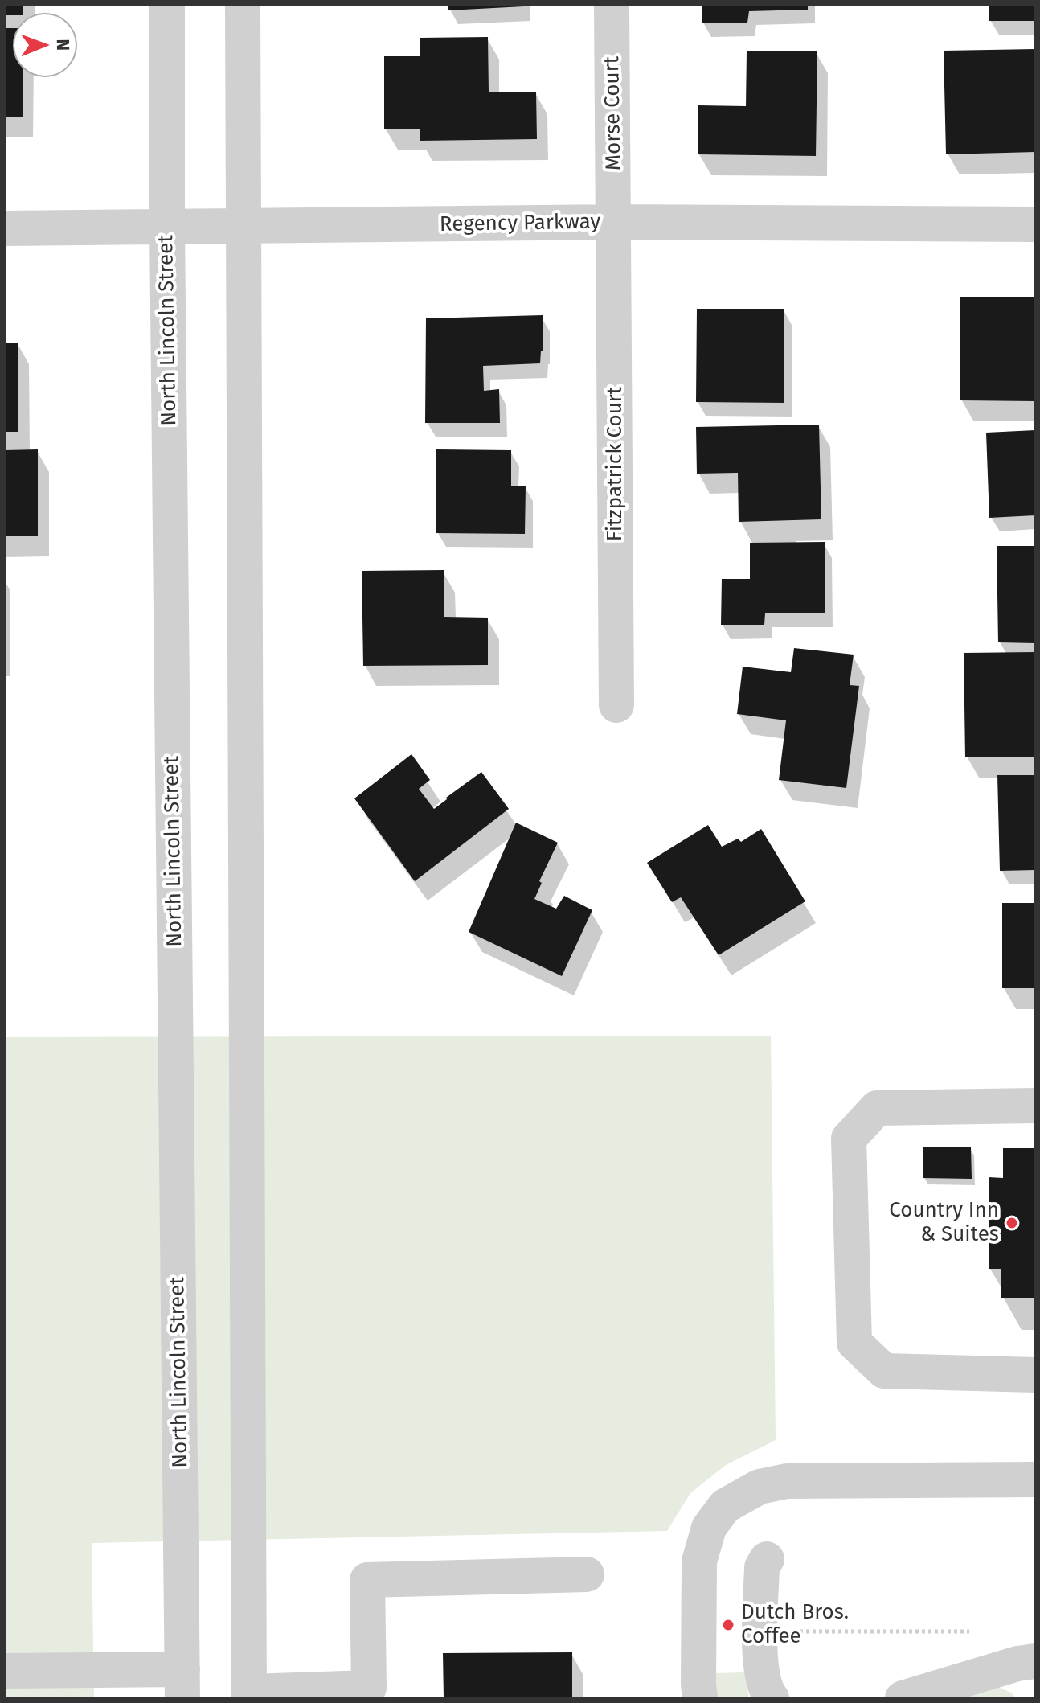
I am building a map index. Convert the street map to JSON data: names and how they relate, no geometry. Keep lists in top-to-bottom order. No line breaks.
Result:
{"streets":{"street":["Morse Court","Regency Parkway","North Lincoln Street","Fitzpatrick Court"]},"crossings":[["Morse Court","Regency Parkway"],["Morse Court","Fitzpatrick Court"],["Regency Parkway","North Lincoln Street"],["Regency Parkway","Fitzpatrick Court"]],"places":["Country Inn & Suites","Dutch Bros. Coffee"],"north":"right"}
